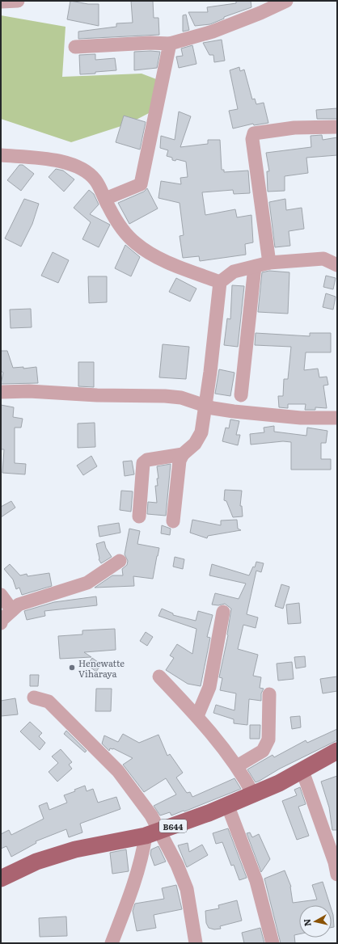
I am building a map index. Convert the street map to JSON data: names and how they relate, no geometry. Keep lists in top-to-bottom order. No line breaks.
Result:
{"streets":{"main road":["B644"]},"places":["Henewatte Viharaya"],"north":"left"}
